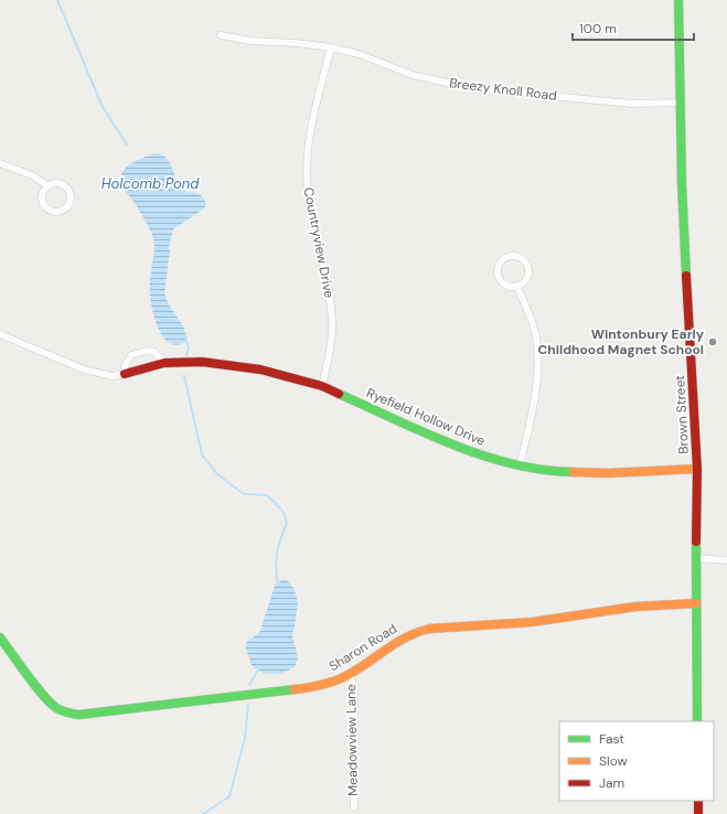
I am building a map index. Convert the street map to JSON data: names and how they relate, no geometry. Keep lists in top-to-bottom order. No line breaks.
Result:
{"streets":{"street":["Breezy Knoll Road","Countryview Drive","Brown Street","Ryefield Hollow Drive","Sharon Road","Meadowview Lane"]},"crossings":[["Breezy Knoll Road","Countryview Drive"],["Breezy Knoll Road","Brown Street"],["Countryview Drive","Ryefield Hollow Drive"],["Brown Street","Ryefield Hollow Drive"],["Brown Street","Sharon Road"],["Sharon Road","Meadowview Lane"]],"water":["Holcomb Pond"],"places":["Wintonbury Early Childhood Magnet School"],"legend":["Fast","Slow","Jam"],"scale_bar":"100 m"}
